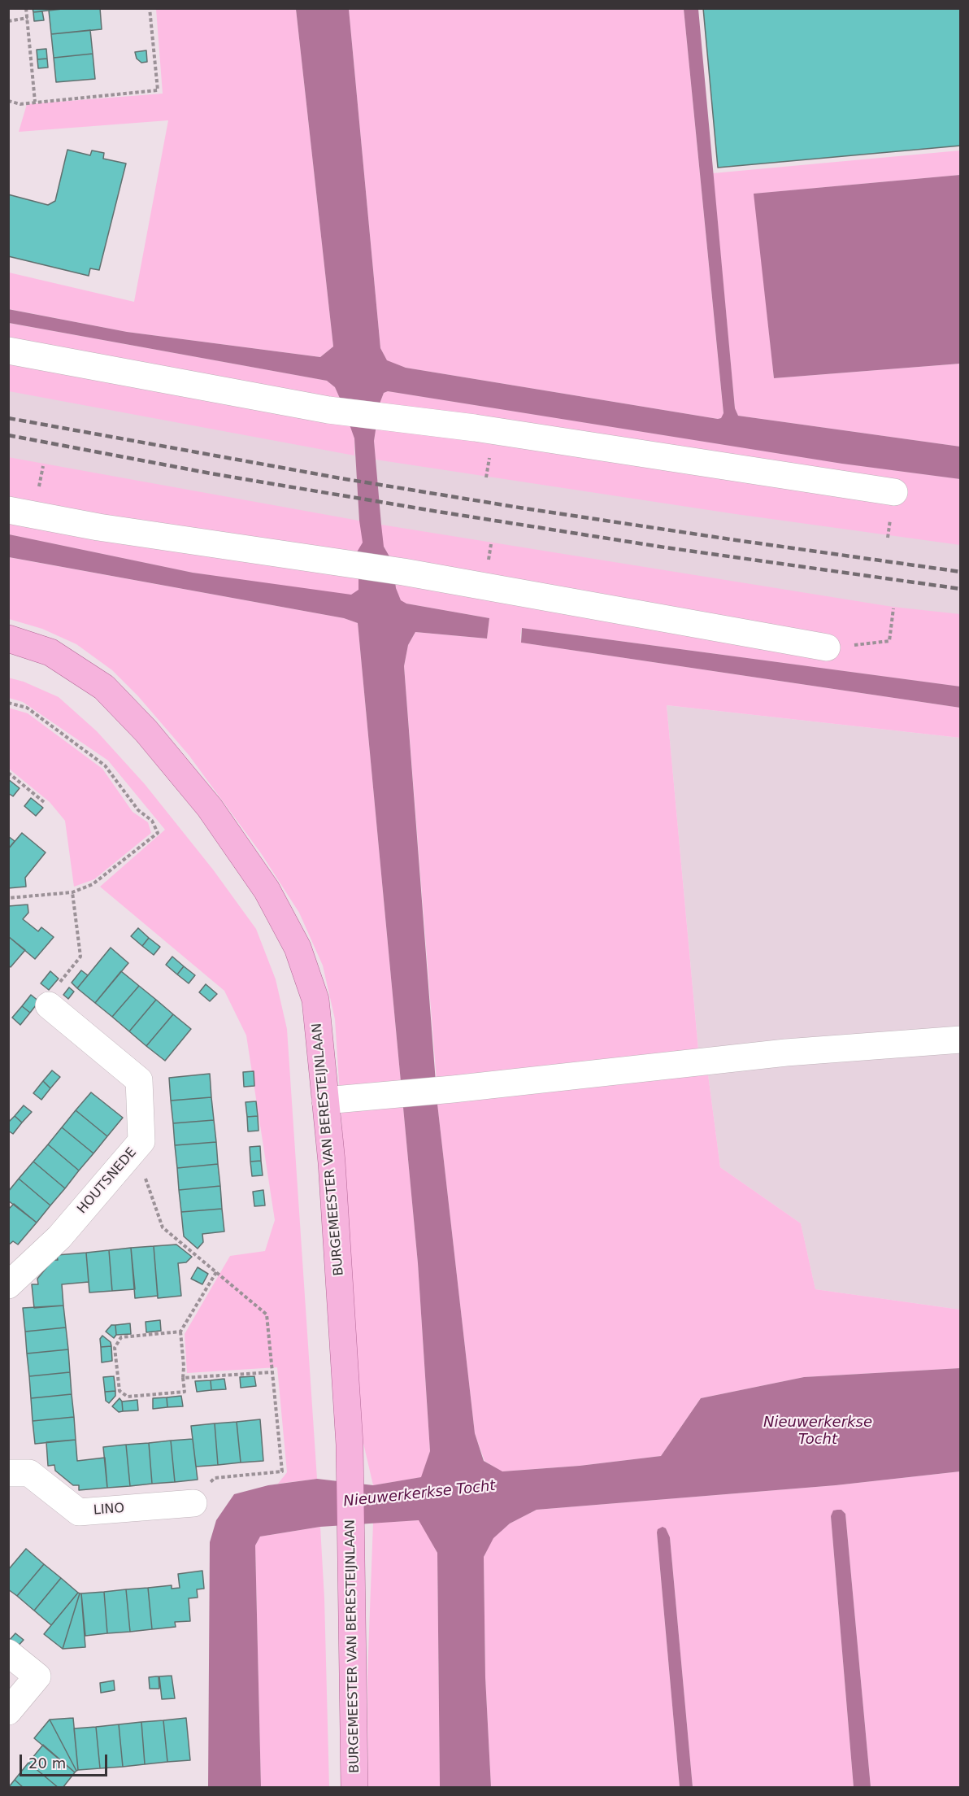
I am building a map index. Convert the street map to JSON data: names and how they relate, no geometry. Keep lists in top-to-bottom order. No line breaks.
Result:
{"streets":{"main road":["BURGEMEESTER VAN BERESTEIJNLAAN"],"street":["HOUTSNEDE","LINO"]},"water":["Nieuwerkerkse Tocht"],"scale_bar":"20 m"}
